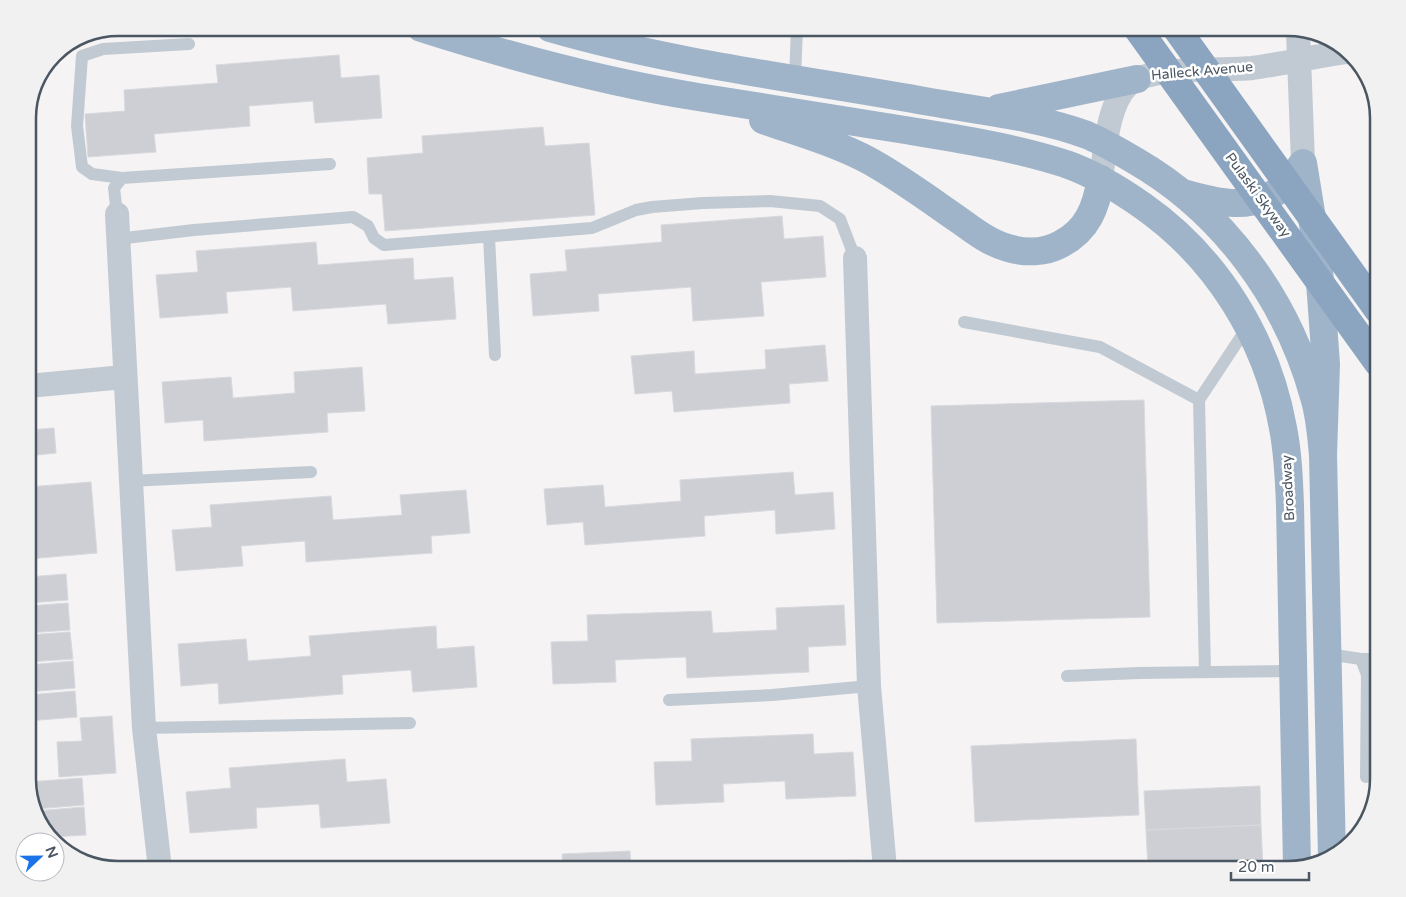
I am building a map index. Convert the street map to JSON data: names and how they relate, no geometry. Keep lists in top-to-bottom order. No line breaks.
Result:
{"streets":{"highway":["Pulaski Skyway","Broadway"],"street":["Halleck Avenue"]},"crossings":[["Halleck Avenue","Broadway"]],"scale_bar":"20 m","north":"right"}
